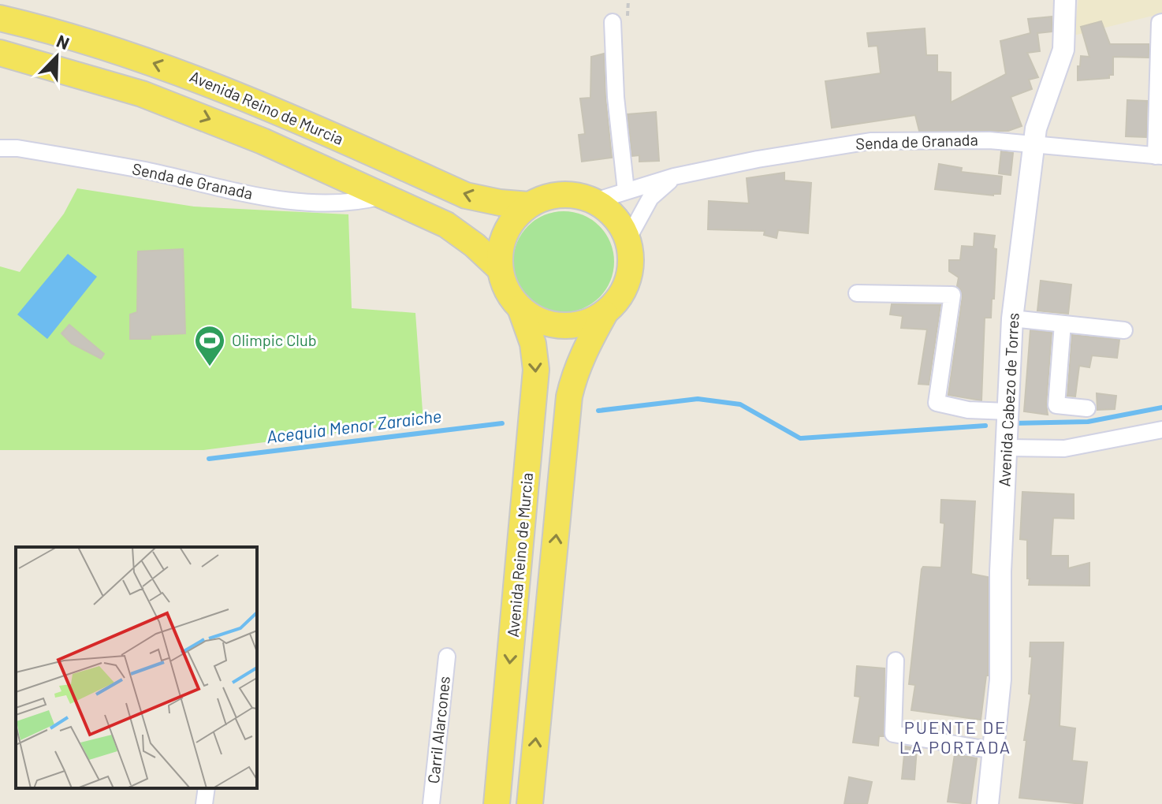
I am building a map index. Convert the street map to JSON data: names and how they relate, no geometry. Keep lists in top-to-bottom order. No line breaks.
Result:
{"streets":{"main road":["Avenida Reino de Murcia"],"street":["Senda de Granada","Avenida Cabezo de Torres","Carril Alarcones"]},"crossings":[["Avenida Reino de Murcia","Senda de Granada"],["Senda de Granada","Avenida Cabezo de Torres"]],"districts":["PUENTE DE LA PORTADA"],"water":["Acequia Menor Zaraiche"],"places":{"sports":["Olimpic Club"]},"north":"top right"}
